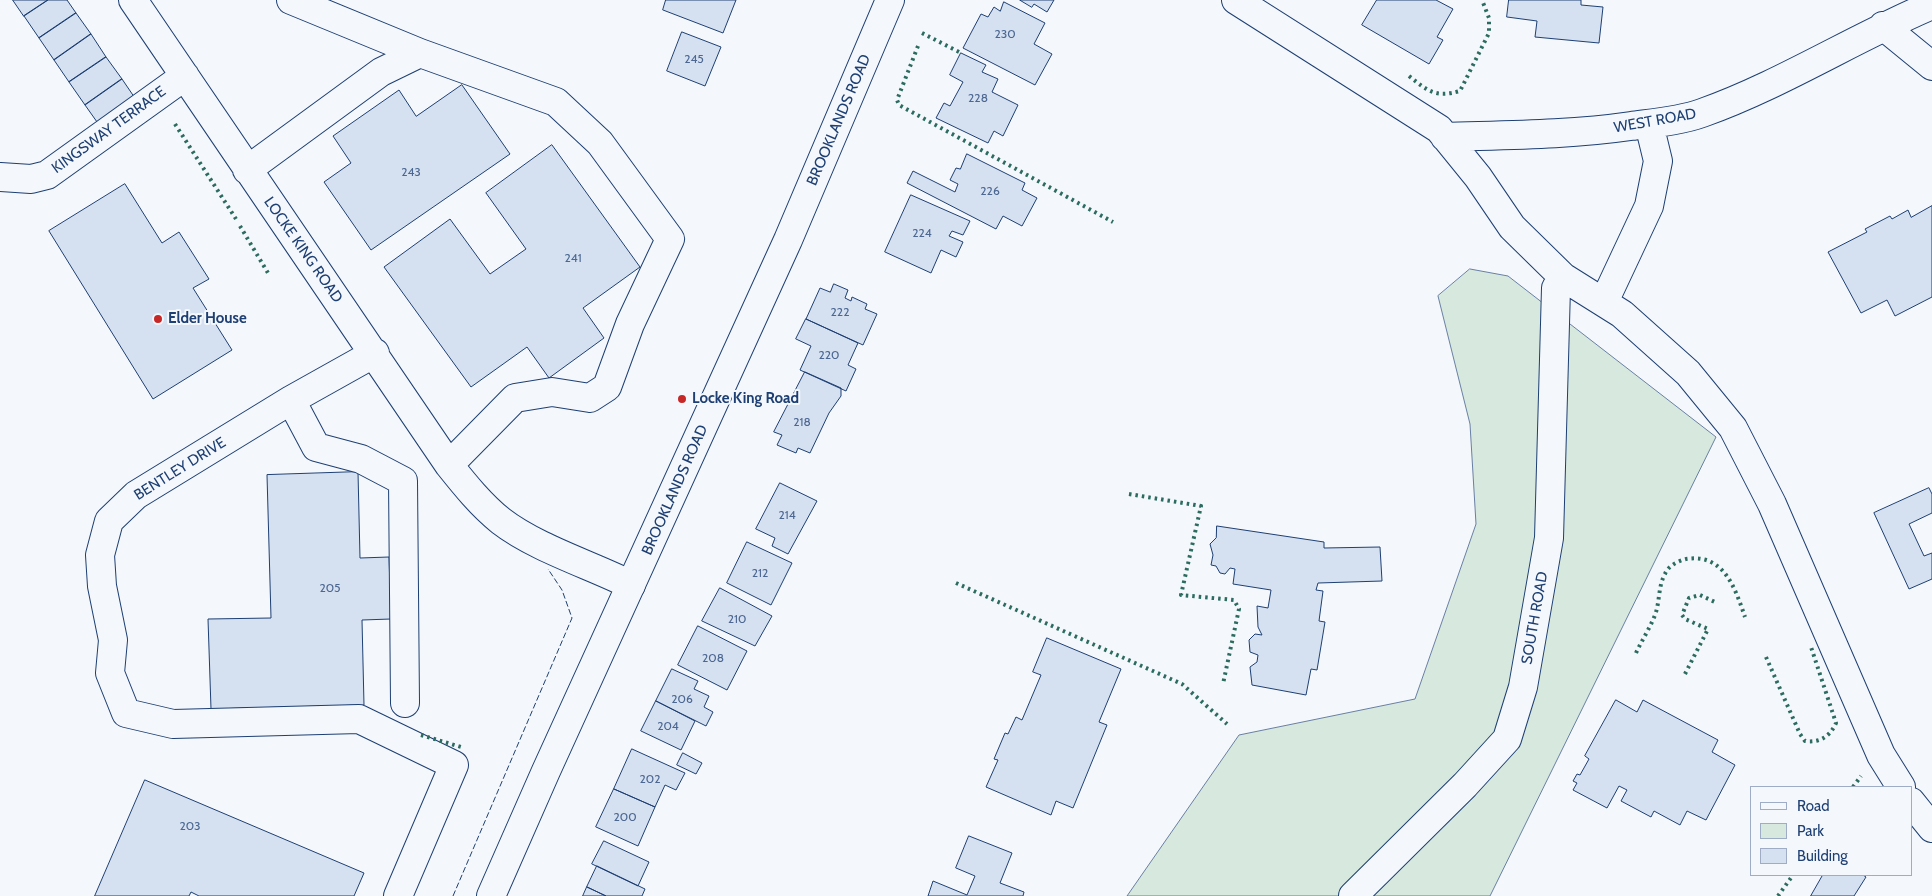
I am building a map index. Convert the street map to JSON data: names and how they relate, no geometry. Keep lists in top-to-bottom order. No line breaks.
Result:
{"streets":{"street":["BROOKLANDS ROAD","WEST ROAD","KINGSWAY TERRACE","LOCKE KING ROAD","BENTLEY DRIVE","SOUTH ROAD"]},"crossings":[["BROOKLANDS ROAD","LOCKE KING ROAD"],["KINGSWAY TERRACE","LOCKE KING ROAD"],["LOCKE KING ROAD","BENTLEY DRIVE"]],"places":["Elder House","Locke King Road"],"house_numbers":["230","245","228","243","226","224","241","222","220","218","214","212","205","210","208","206","204","202","200","203"],"legend":["Road","Park","Building"]}
